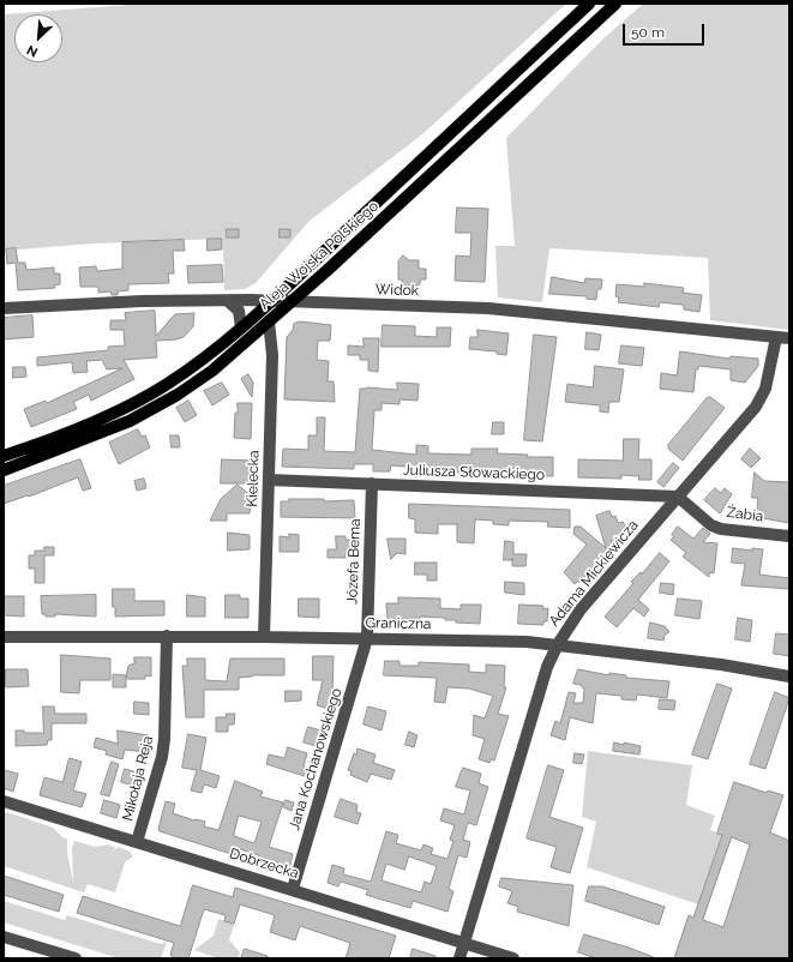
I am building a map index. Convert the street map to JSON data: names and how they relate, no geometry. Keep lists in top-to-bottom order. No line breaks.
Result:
{"streets":{"main road":["Aleja Wojska Polskiego"],"street":["Widok","Juliusza Słowackiego","Kielecka","Żabia","Józefa Bema","Adama Mickiewicza","Graniczna","Jana Kochanowskiego","Mikołaja Reja","Dobrzecka"]},"crossings":[["Aleja Wojska Polskiego","Widok"],["Aleja Wojska Polskiego","Kielecka"],["Widok","Adama Mickiewicza"],["Juliusza Słowackiego","Kielecka"],["Juliusza Słowackiego","Żabia"],["Juliusza Słowackiego","Józefa Bema"],["Juliusza Słowackiego","Adama Mickiewicza"],["Kielecka","Graniczna"],["Żabia","Adama Mickiewicza"],["Józefa Bema","Graniczna"],["Józefa Bema","Jana Kochanowskiego"],["Adama Mickiewicza","Graniczna"],["Adama Mickiewicza","Dobrzecka"],["Graniczna","Jana Kochanowskiego"],["Graniczna","Mikołaja Reja"],["Jana Kochanowskiego","Dobrzecka"],["Mikołaja Reja","Dobrzecka"]],"scale_bar":"50 m","north":"bottom left"}
